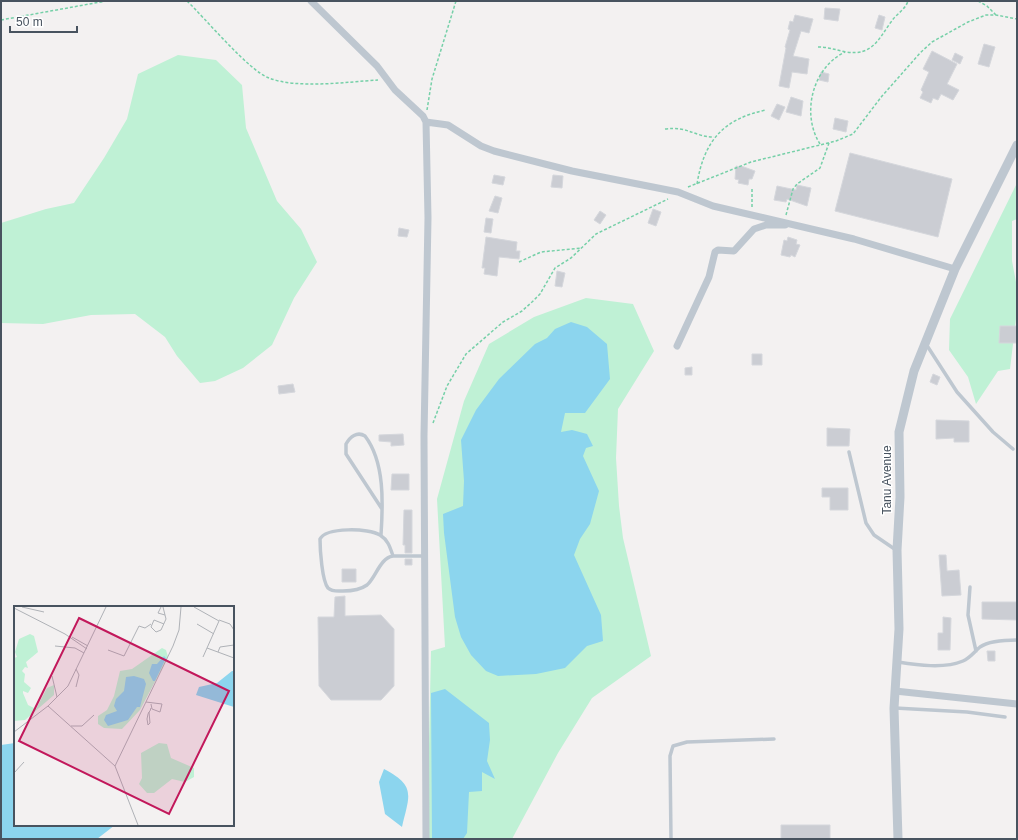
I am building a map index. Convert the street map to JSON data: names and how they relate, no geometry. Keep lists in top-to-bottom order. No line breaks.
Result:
{"streets":{"street":["Tanu Avenue"]},"scale_bar":"50 m"}
